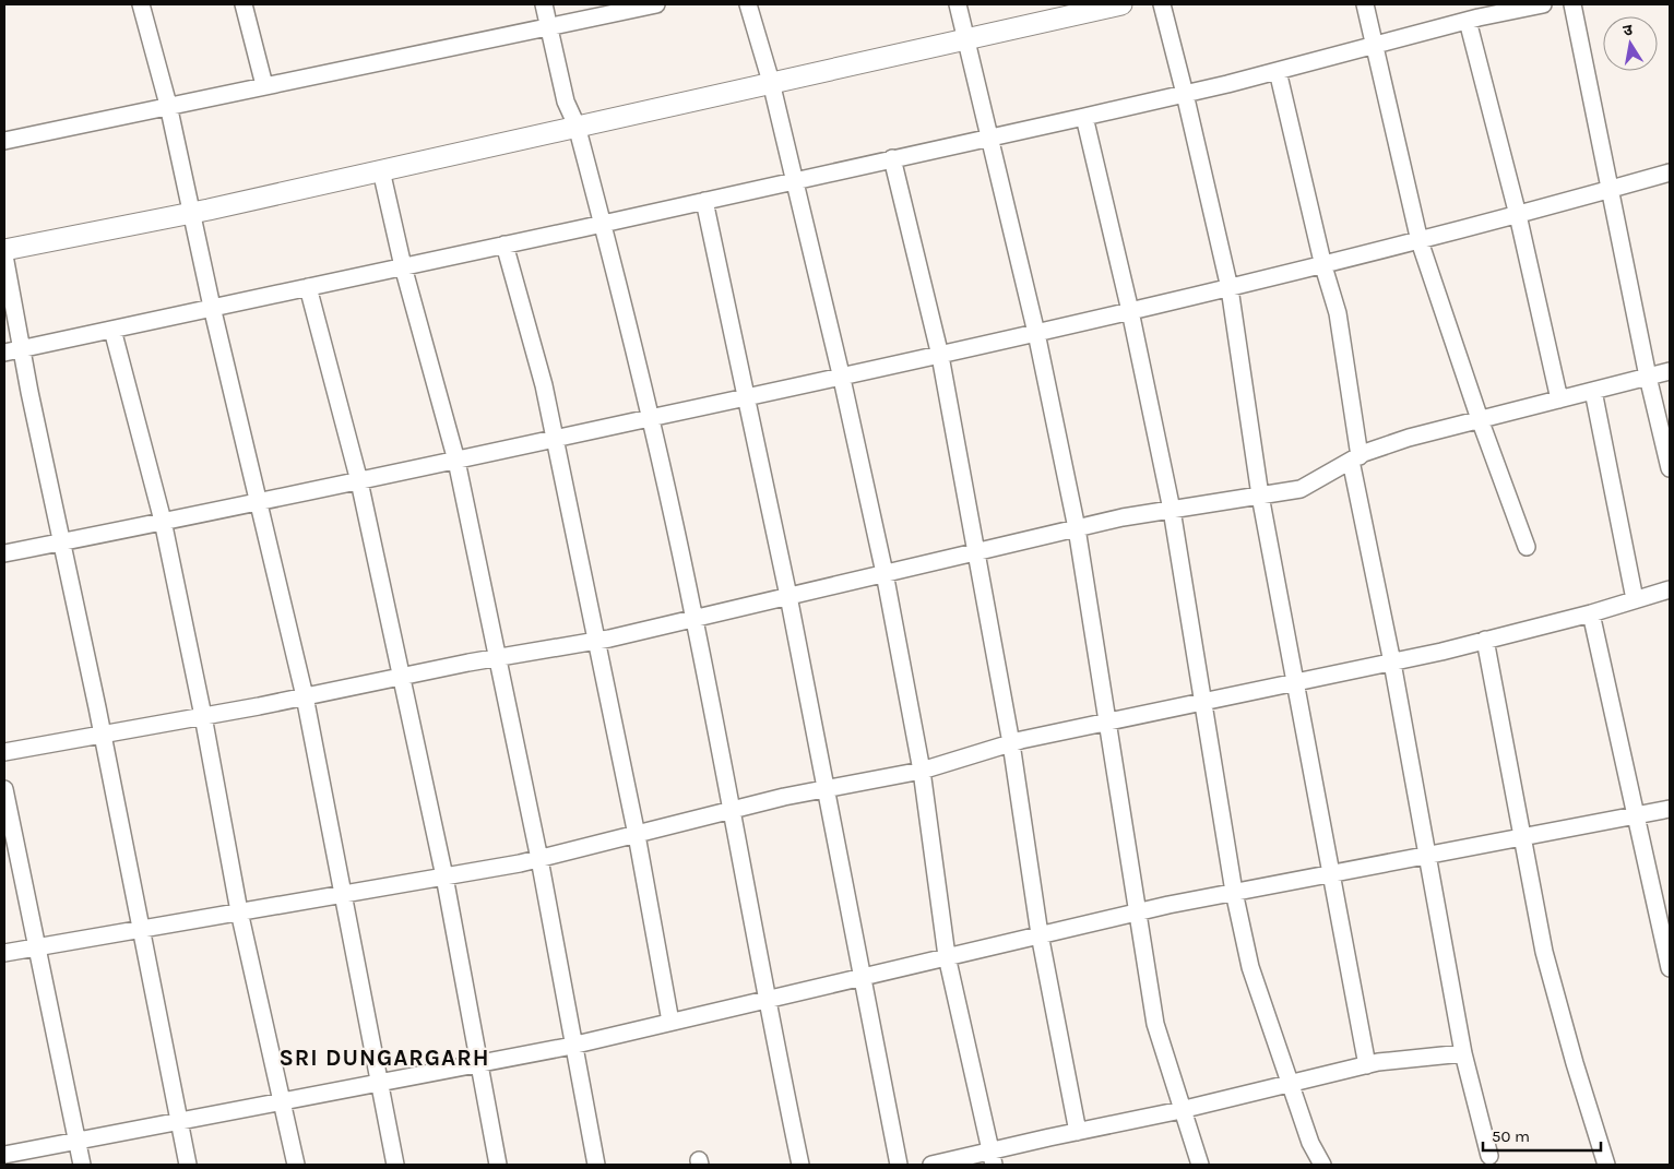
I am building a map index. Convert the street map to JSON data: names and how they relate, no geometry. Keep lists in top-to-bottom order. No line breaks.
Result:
{"districts":["SRI DUNGARGARH"],"scale_bar":"50 m","north":"top"}
